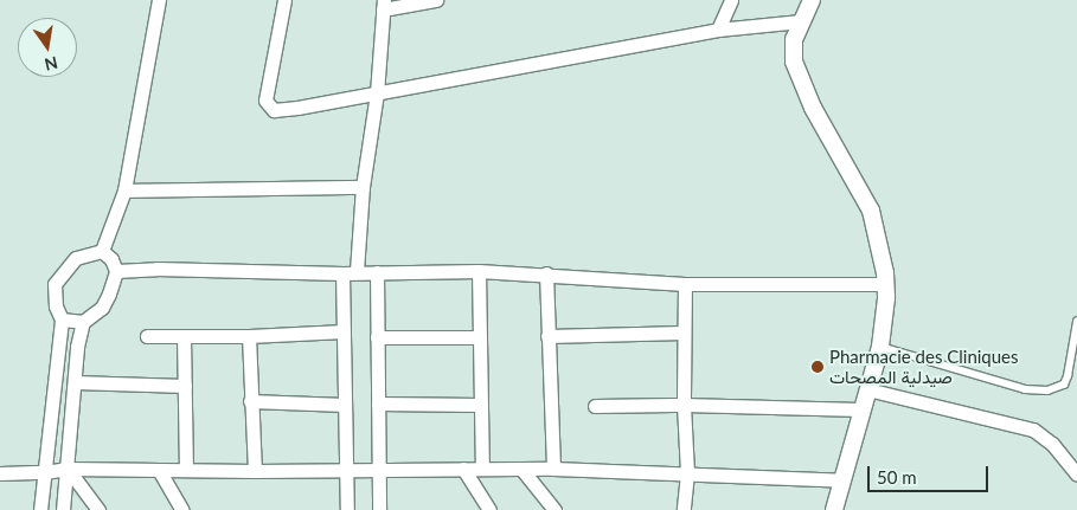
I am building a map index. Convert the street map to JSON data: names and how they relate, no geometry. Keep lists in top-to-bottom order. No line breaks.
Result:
{"places":["Pharmacie des Cliniques صيدلية المصحات"],"scale_bar":"50 m","north":"bottom"}
